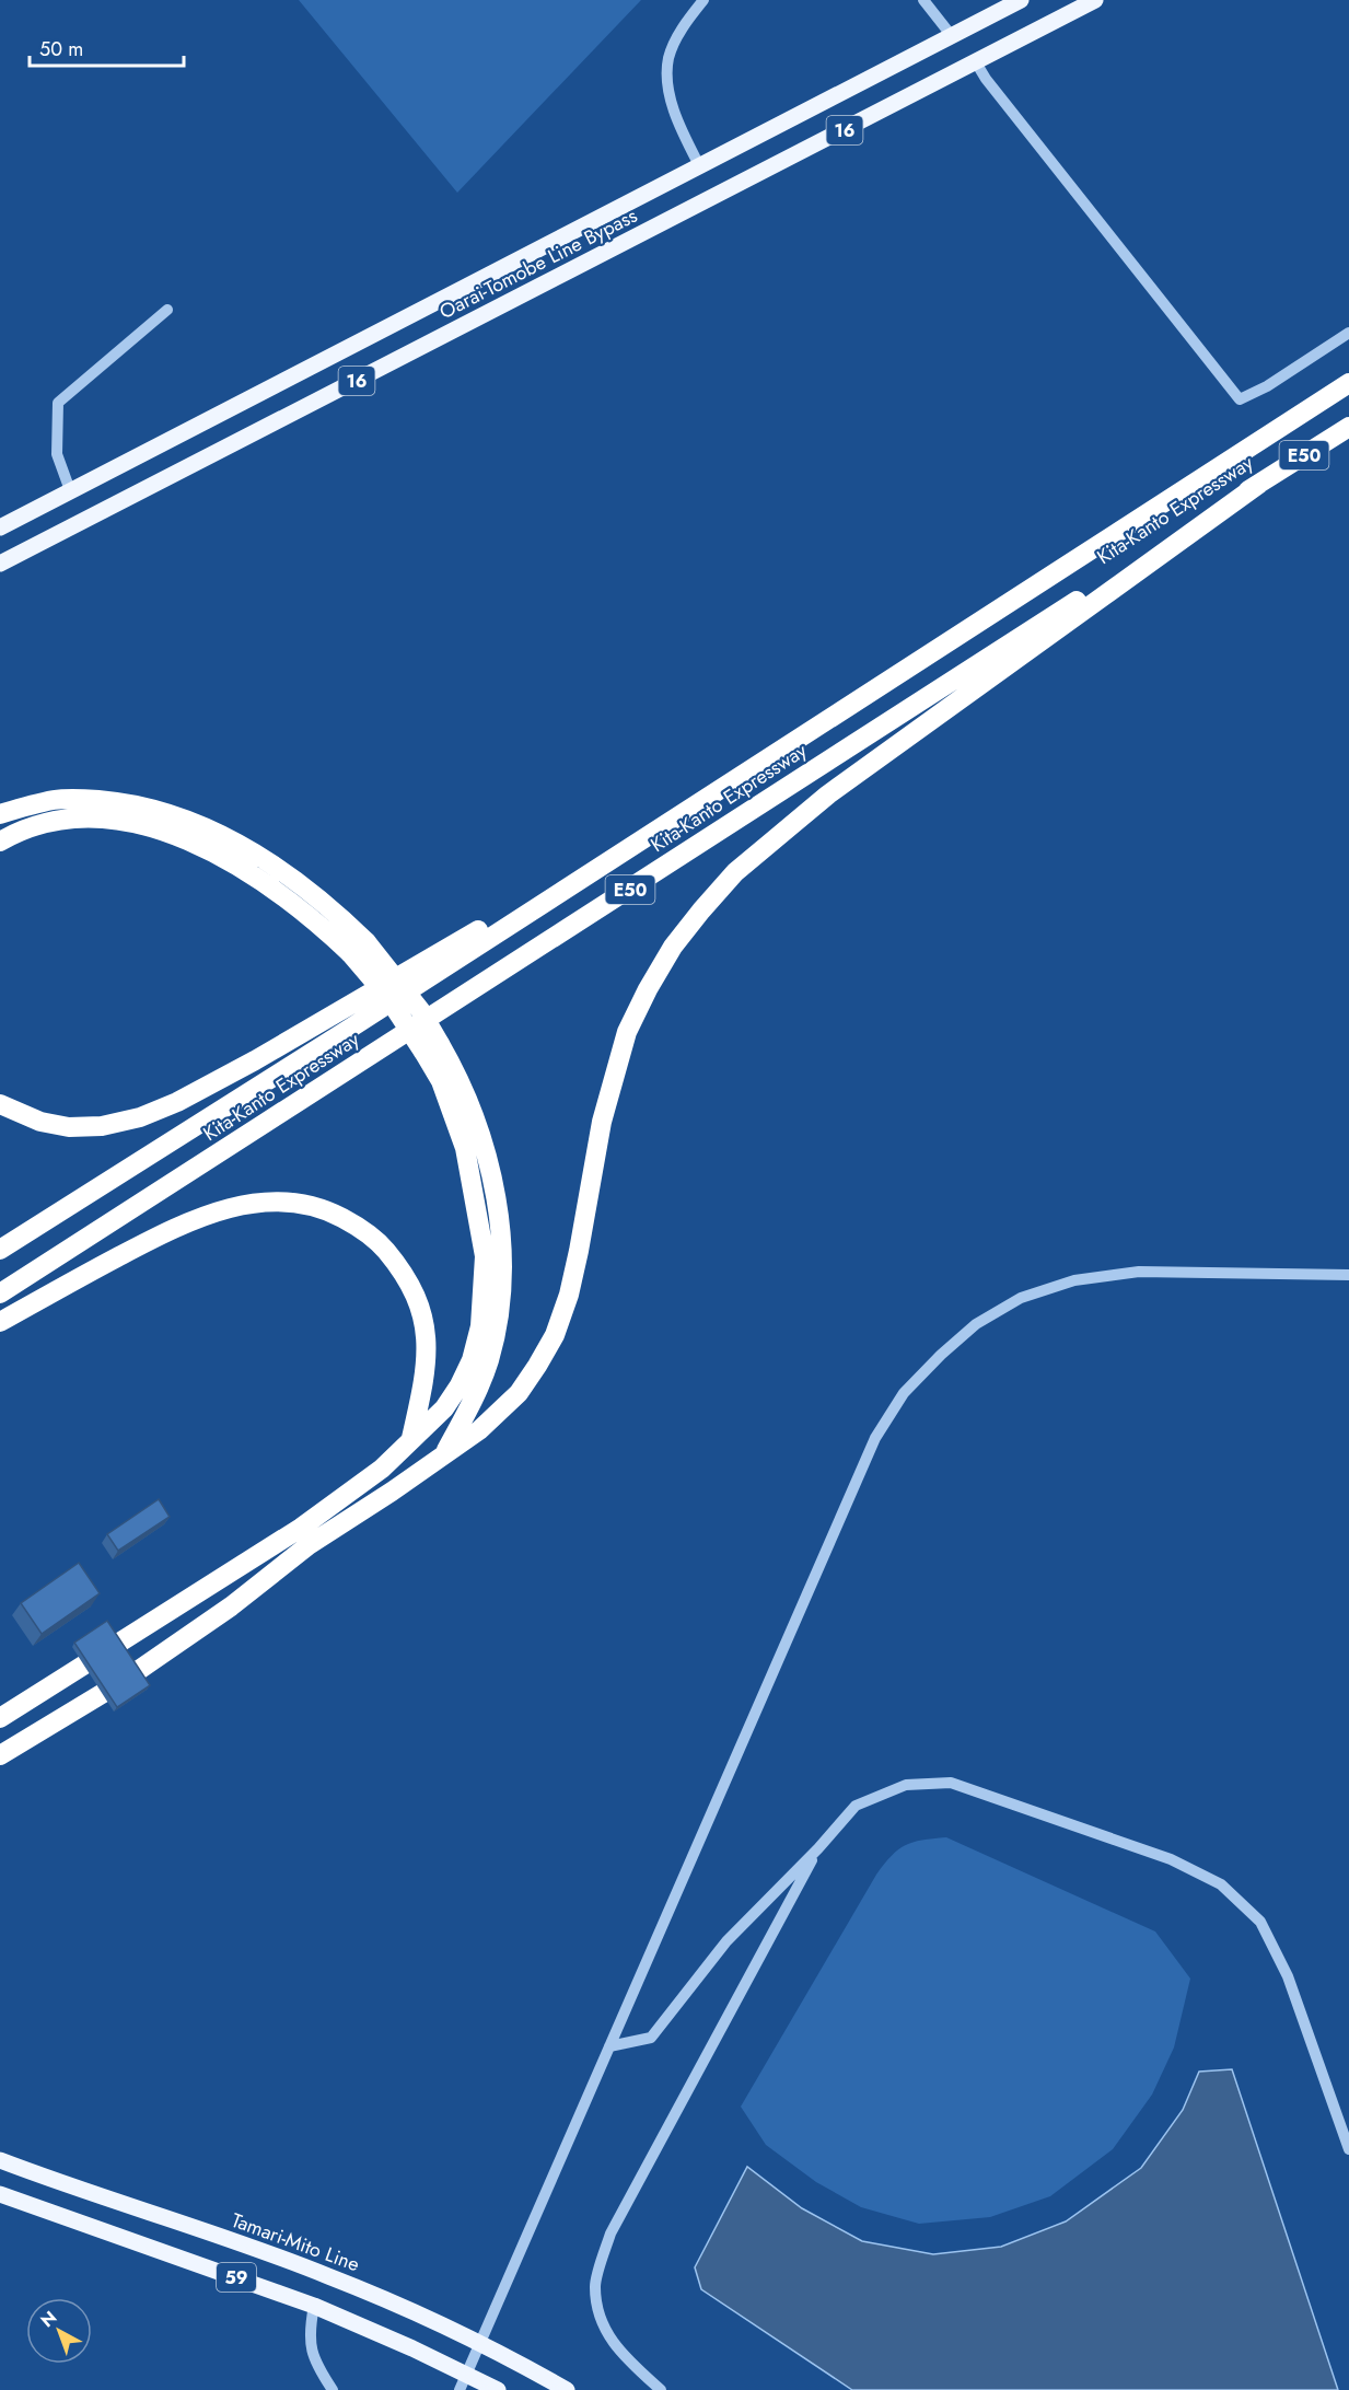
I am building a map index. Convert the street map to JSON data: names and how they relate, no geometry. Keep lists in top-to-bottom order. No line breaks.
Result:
{"streets":{"highway":["E50","Kita-Kanto Expressway"],"main road":["16","Oarai-Tomobe Line Bypass","Tamari-Mito Line","59"]},"scale_bar":"50 m","north":"top left"}
